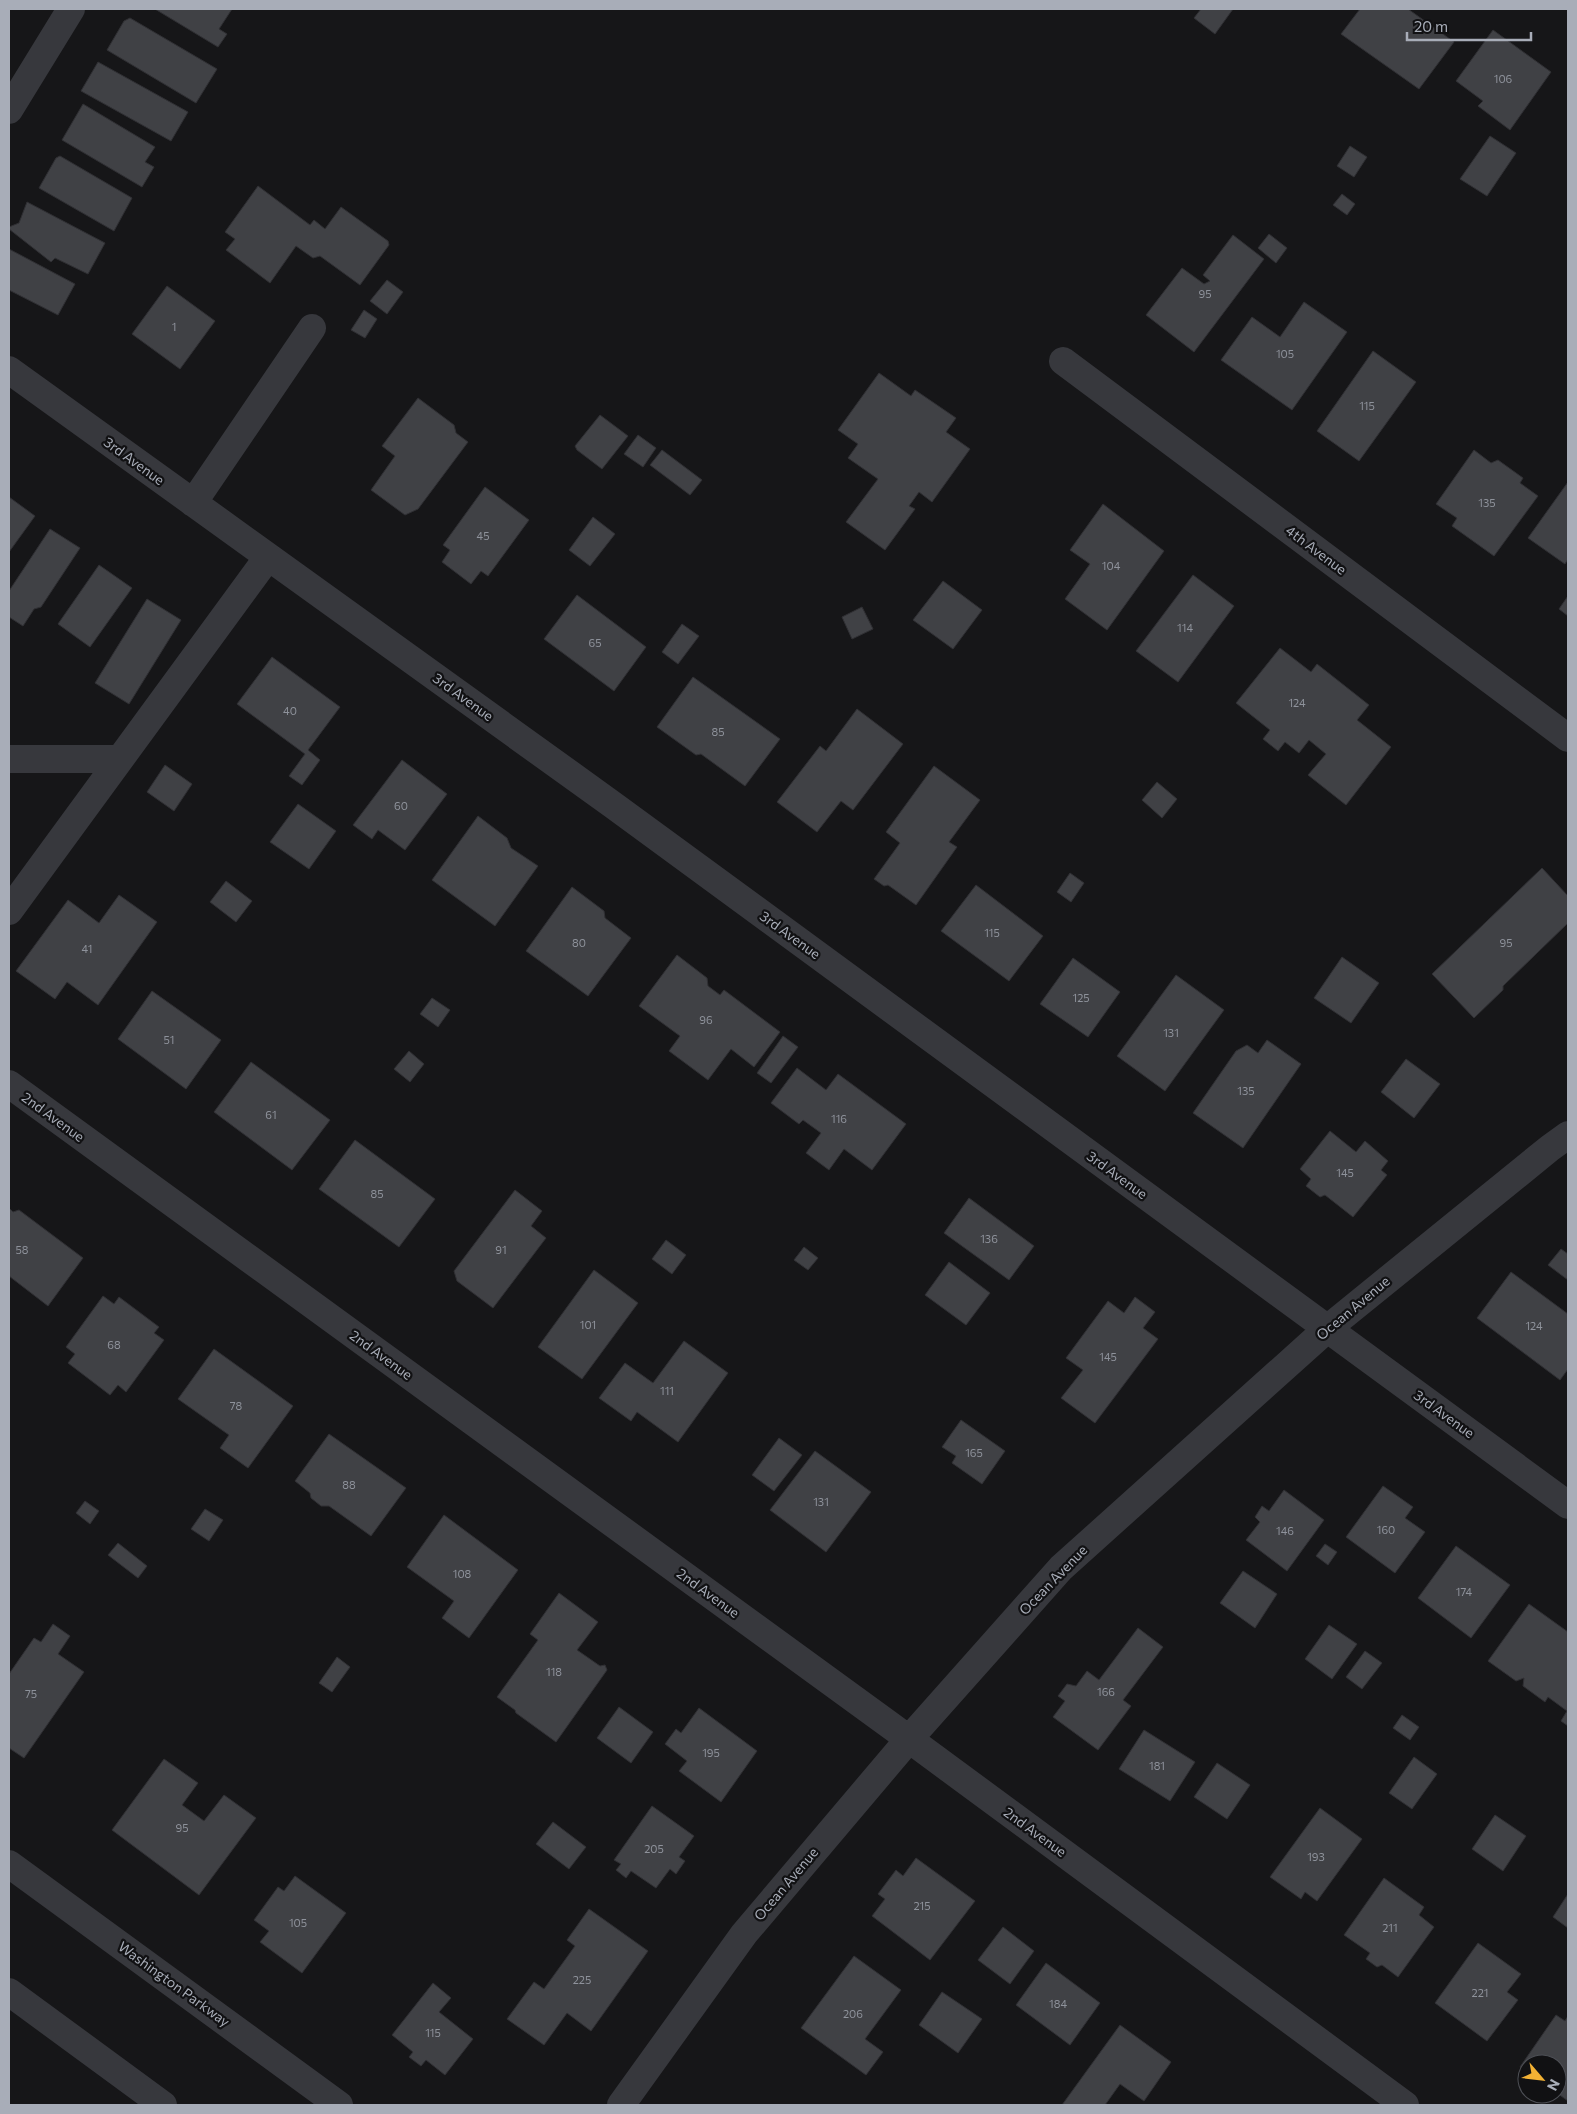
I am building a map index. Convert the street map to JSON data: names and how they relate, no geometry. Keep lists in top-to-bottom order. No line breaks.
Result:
{"streets":{"street":["3rd Avenue","4th Avenue","2nd Avenue","Ocean Avenue","Washington Parkway"]},"crossings":[["3rd Avenue","Ocean Avenue"],["2nd Avenue","Ocean Avenue"]],"house_numbers":["106","95","1","105","115","135","45","104","114","65","124","40","85","60","115","80","95","41","125","96","131","51","135","61","116","145","85","136","58","91","101","124","68","145","111","78","165","88","131","160","146","108","174","118","166","75","195","181","95","205","193","215","105","211","225","221","184","206","115"],"scale_bar":"20 m","north":"bottom right"}
